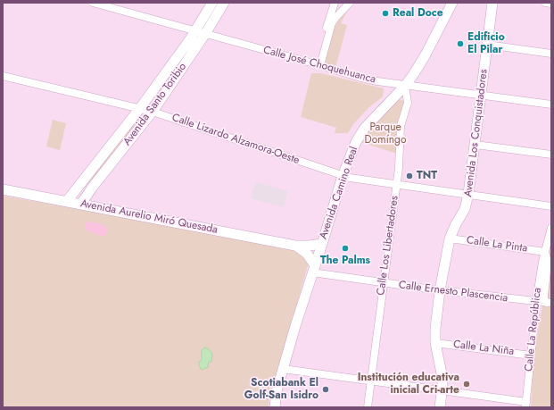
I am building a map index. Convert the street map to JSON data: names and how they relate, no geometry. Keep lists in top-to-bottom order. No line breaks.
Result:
{"streets":{"main road":["Avenida Santo Toribio","Avenida Los Conquistadores","Avenida Camino Real","Avenida Aurelio Miró Quesada"],"street":["Calle José Choquehuanca","Calle Lizardo Alzamora-Oeste","Calle La Pinta","Calle Los Libertadores","Calle Ernesto Plascencia","Calle La República","Calle La Niña"]},"crossings":[["Calle José Choquehuanca","Avenida Santo Toribio"],["Calle José Choquehuanca","Avenida Los Conquistadores"],["Calle José Choquehuanca","Avenida Camino Real"],["Calle José Choquehuanca","Calle Los Libertadores"],["Avenida Santo Toribio","Calle Lizardo Alzamora-Oeste"],["Avenida Santo Toribio","Avenida Aurelio Miró Quesada"],["Avenida Los Conquistadores","Calle Lizardo Alzamora-Oeste"],["Avenida Los Conquistadores","Calle La Pinta"],["Avenida Los Conquistadores","Calle Ernesto Plascencia"],["Avenida Los Conquistadores","Calle La Niña"],["Calle Lizardo Alzamora-Oeste","Avenida Camino Real"],["Calle Lizardo Alzamora-Oeste","Calle Los Libertadores"],["Avenida Camino Real","Avenida Aurelio Miró Quesada"],["Avenida Camino Real","Calle Los Libertadores"],["Avenida Camino Real","Calle Ernesto Plascencia"],["Avenida Aurelio Miró Quesada","Calle Ernesto Plascencia"],["Calle La Pinta","Calle La República"],["Calle Los Libertadores","Calle Ernesto Plascencia"],["Calle Ernesto Plascencia","Calle La República"],["Calle La República","Calle La Niña"]],"parks":["Parque Domíngo"],"places":["Real Doce","Edificio El Pilar","TNT","The Palms","Institución educativa inicial Cri-arte","Scotiabank El Golf-San Isidro"]}
